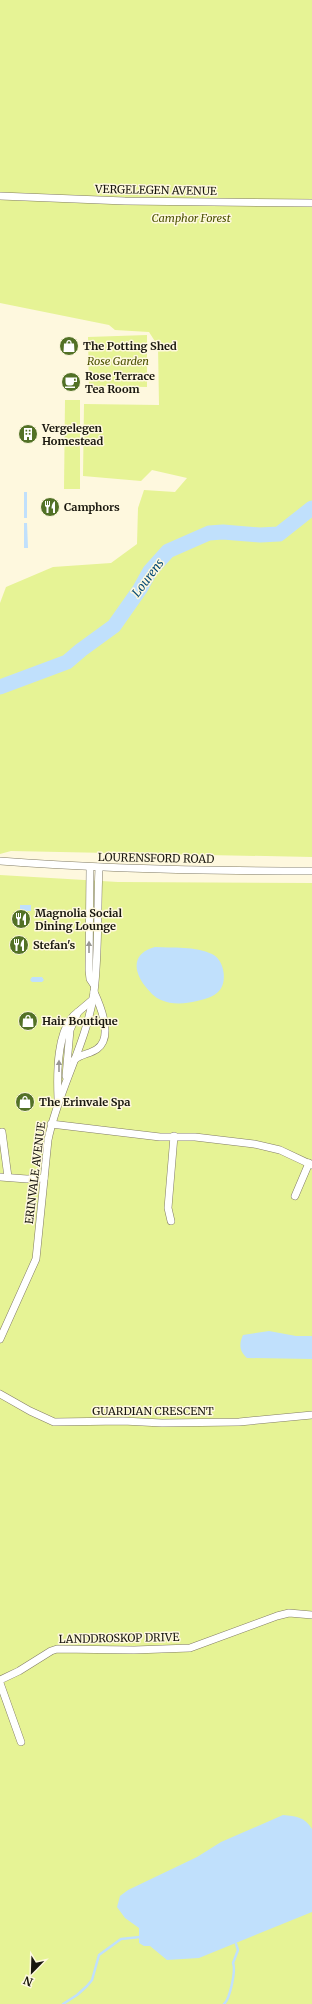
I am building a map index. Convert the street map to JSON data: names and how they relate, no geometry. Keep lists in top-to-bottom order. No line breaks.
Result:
{"streets":{"street":["VERGELEGEN AVENUE","LOURENSFORD ROAD","ERINVALE AVENUE","GUARDIAN CRESCENT","LANDDROSKOP DRIVE"]},"crossings":[["LOURENSFORD ROAD","ERINVALE AVENUE"]],"water":["Lourens"],"parks":["Camphor Forest","Rose Garden"],"places":{"shop":["The Potting Shed","Hair Boutique","The Erinvale Spa"],"cafe":["Rose Terrace Tea Room"],"building":["Vergelegen Homestead"],"restaurant":["Camphors","Magnolia Social Dining Lounge","Stefan's"]},"north":"bottom left"}
